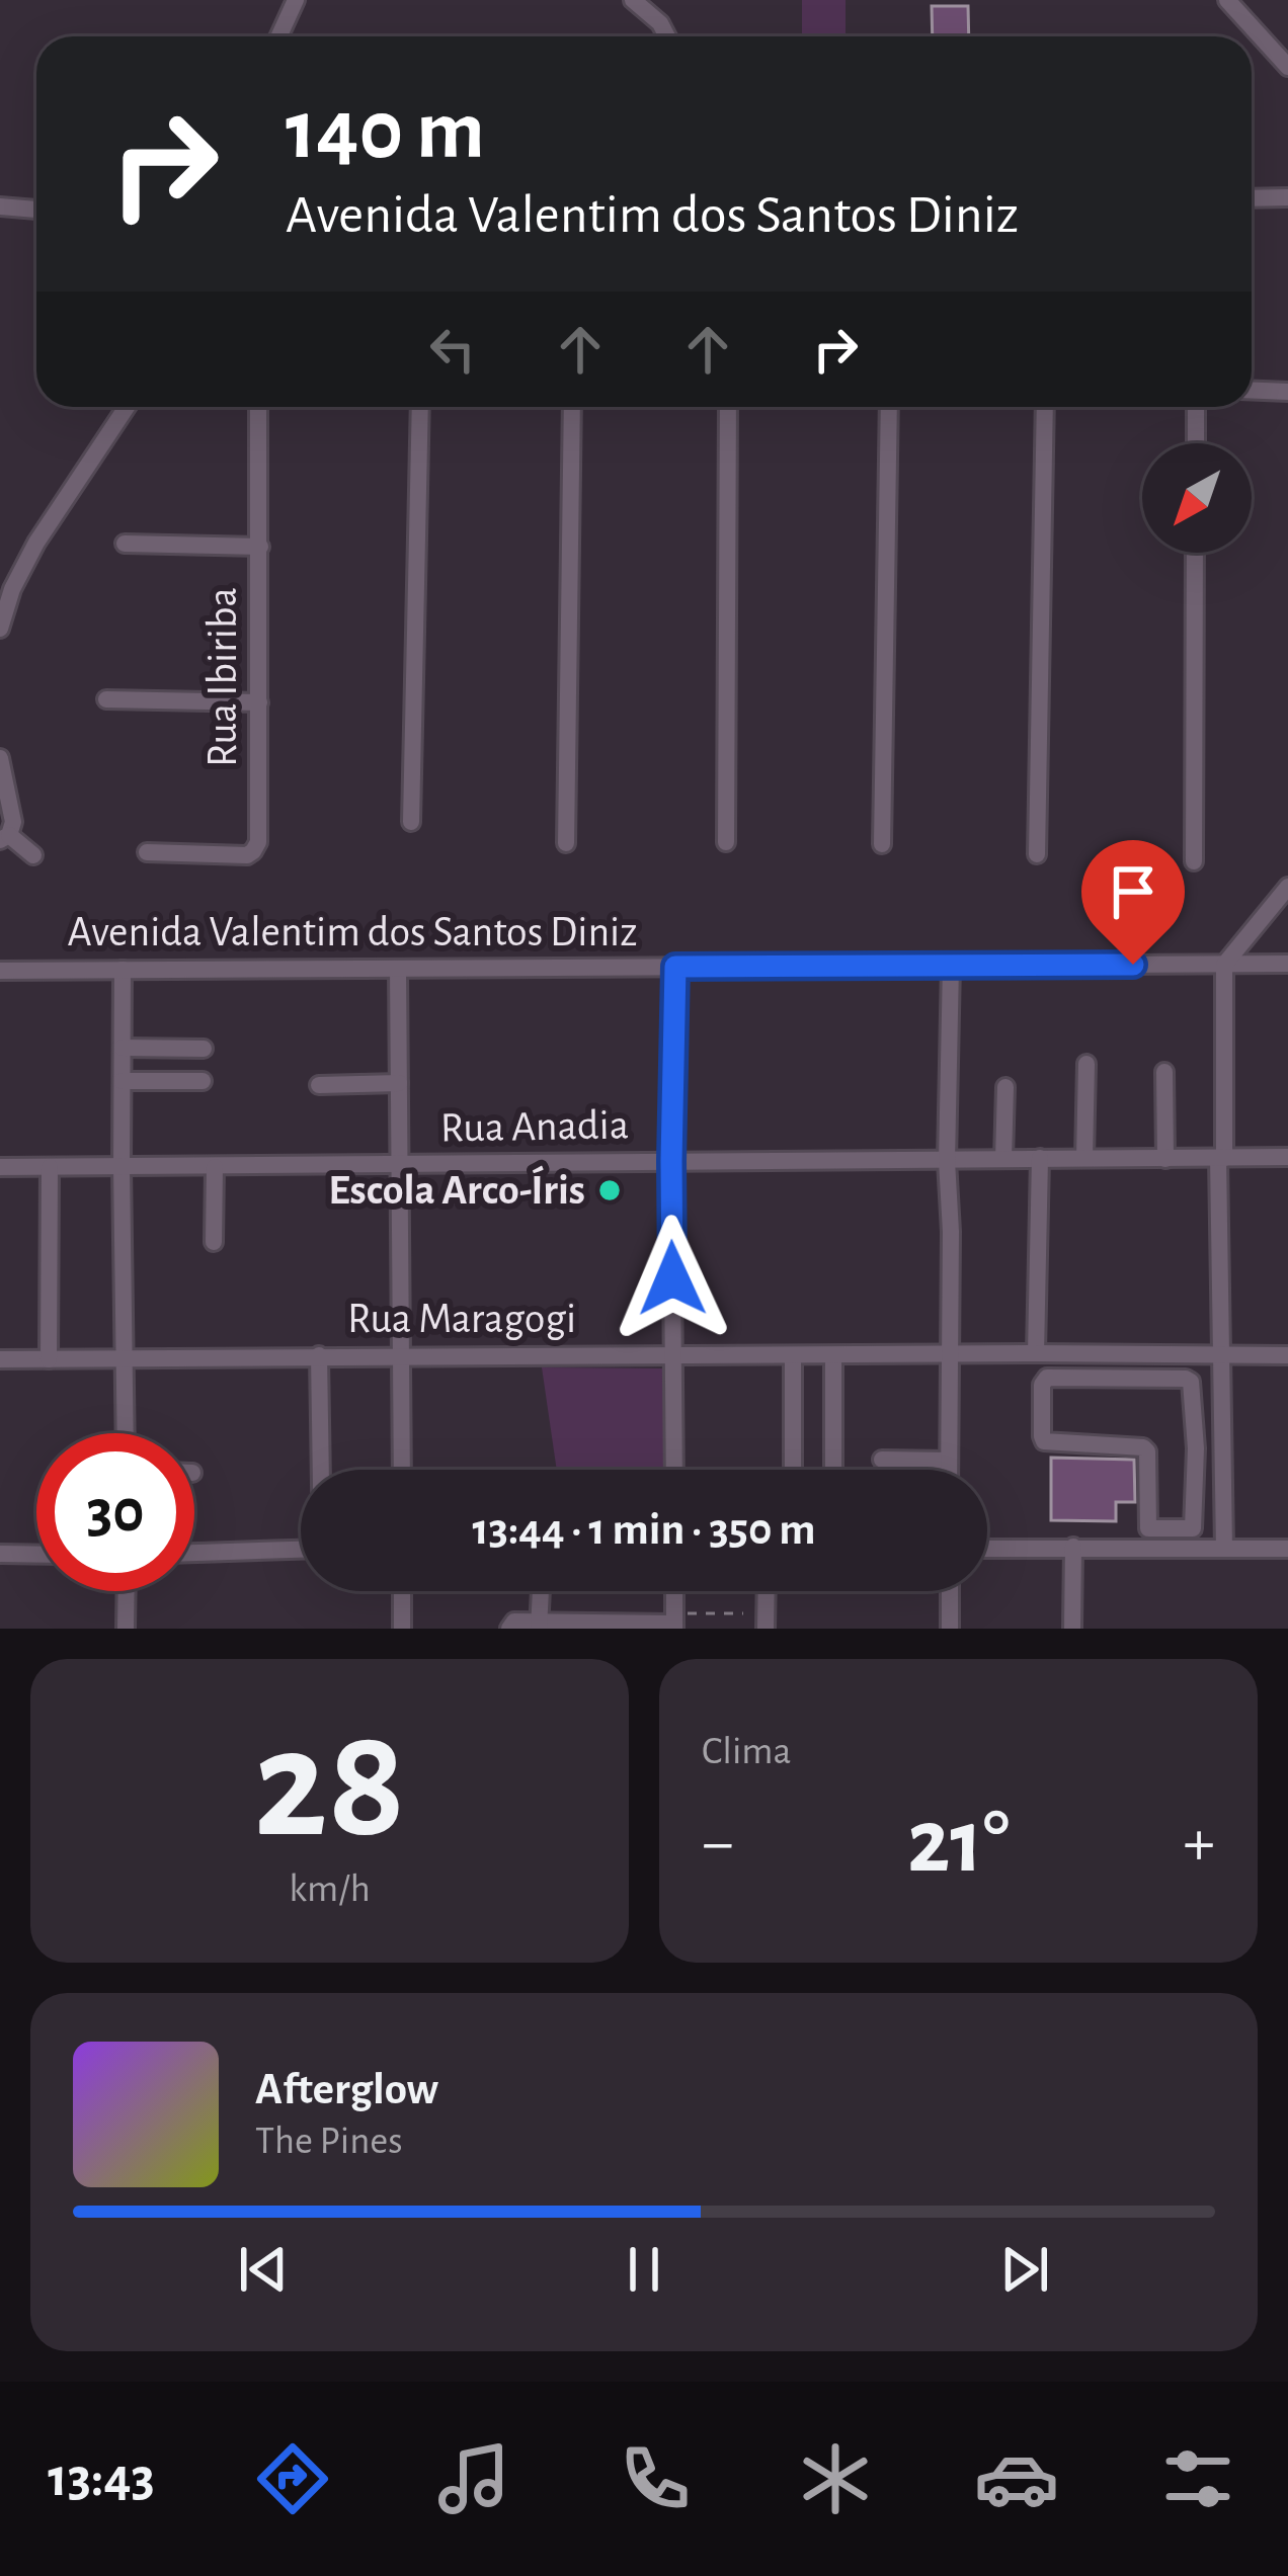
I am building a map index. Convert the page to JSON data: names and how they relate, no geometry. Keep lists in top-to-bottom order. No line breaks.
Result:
{"streets":{"street":["Rua Ibiriba","Avenida Valentim dos Santos Diniz","Rua Anadia","Rua Maragogi"]},"places":["Escola Arco-Íris"],"north":"bottom left","page":{"turn":["140 m","Avenida Valentim dos Santos Diniz"],"limit":"30","trip":"13:44 · 1 min · 350 m","tile":[["28","km/h"],"Clima"],"heat":["−","21°","+"],"song":["Afterglow","The Pines"],"tabs":"13:43"}}
